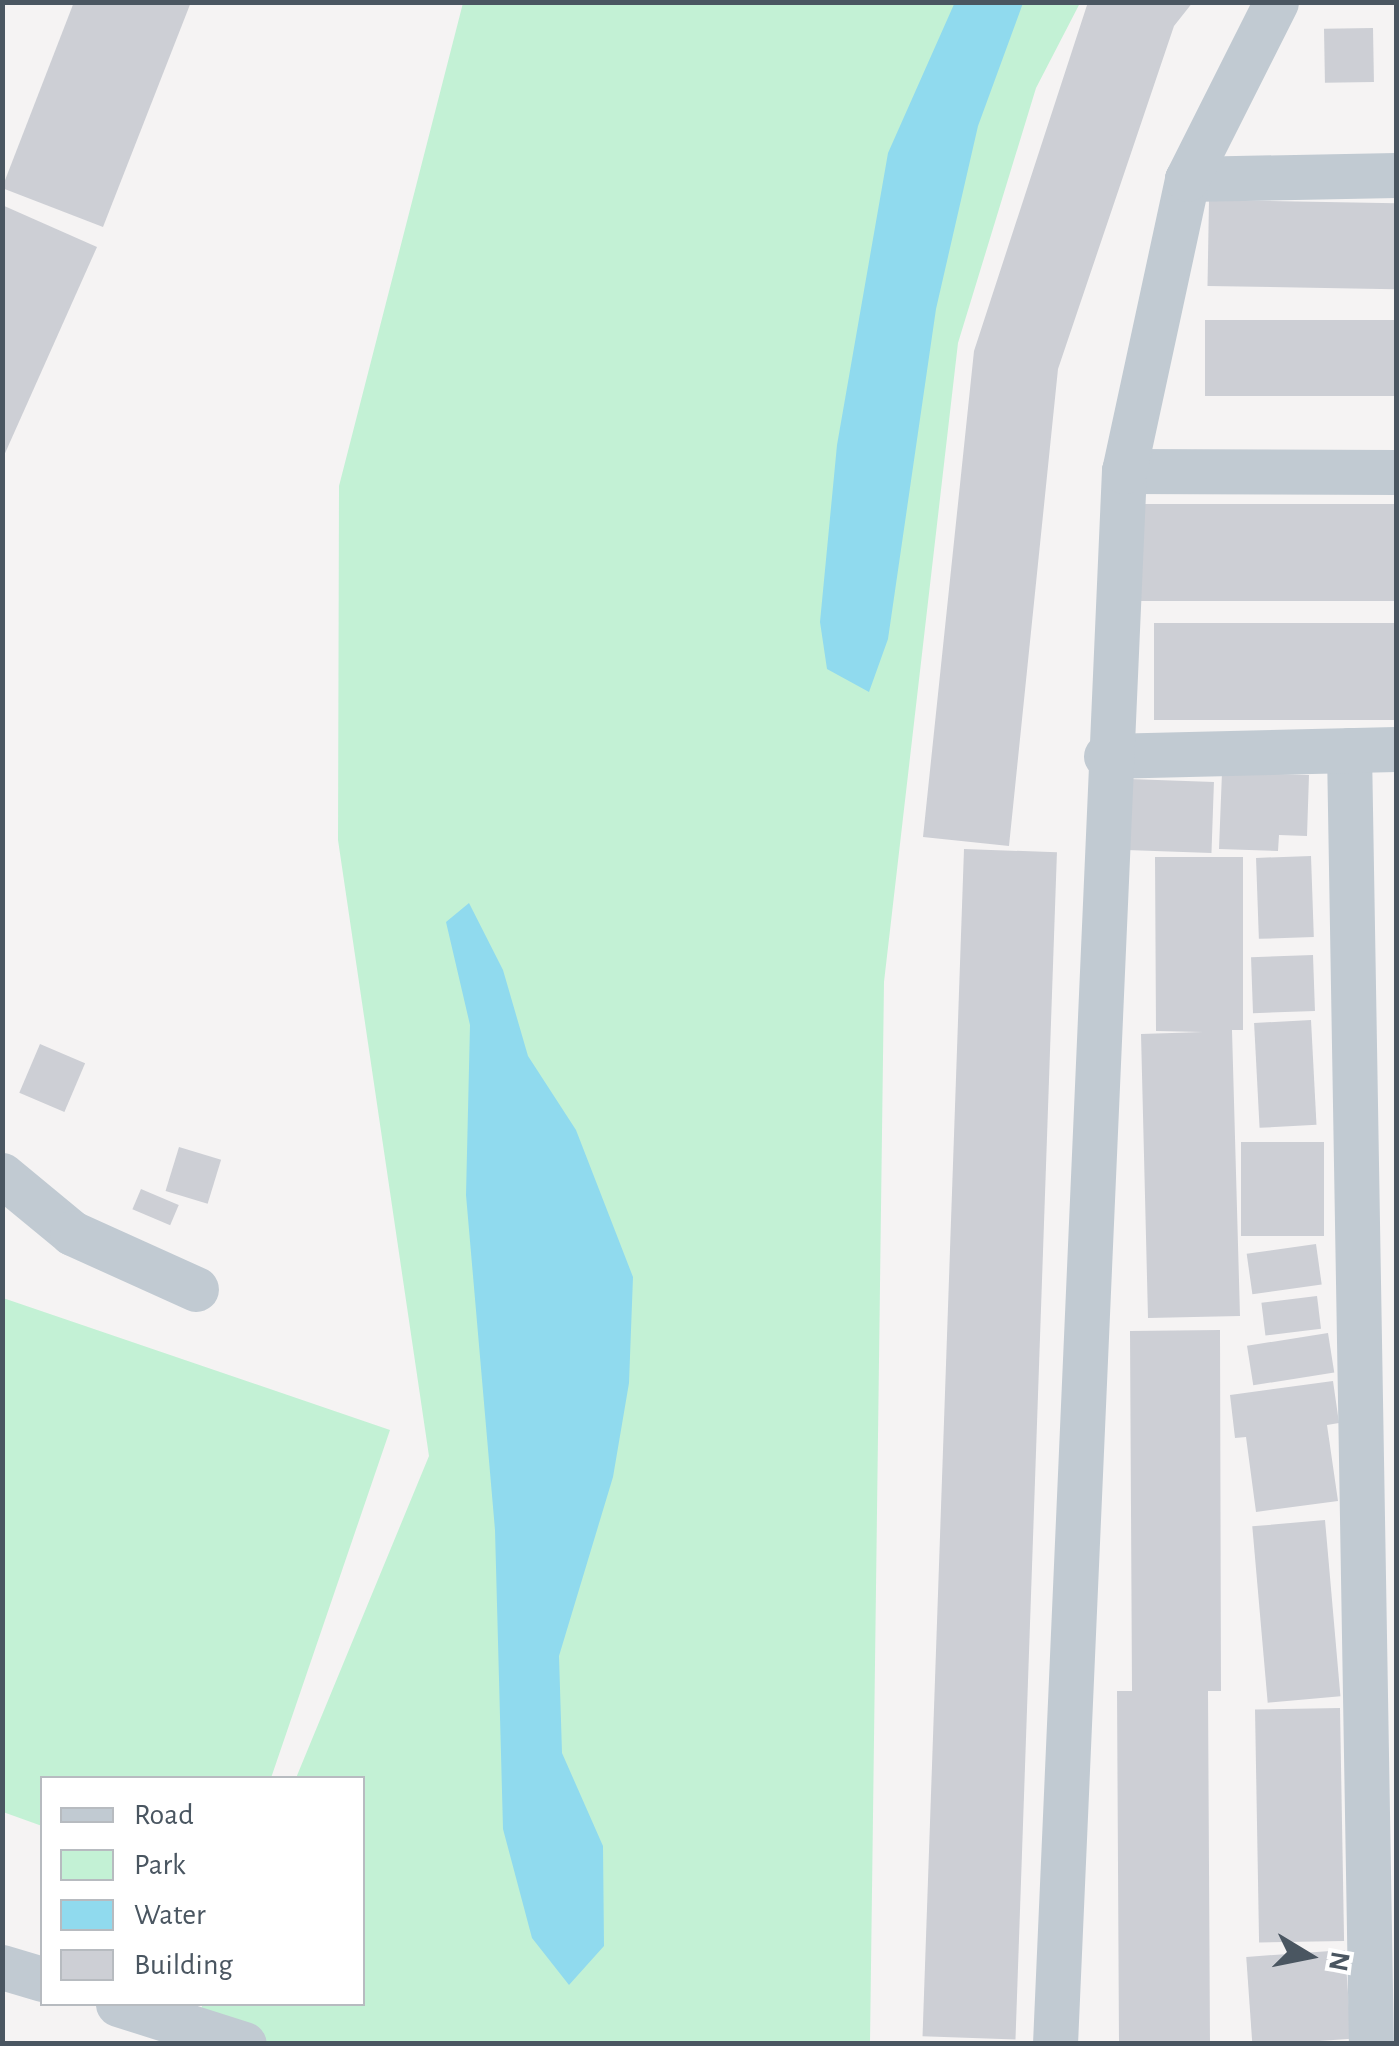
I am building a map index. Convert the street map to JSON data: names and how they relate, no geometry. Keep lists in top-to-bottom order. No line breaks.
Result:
{"legend":["Road","Park","Water","Building"],"north":"right"}
